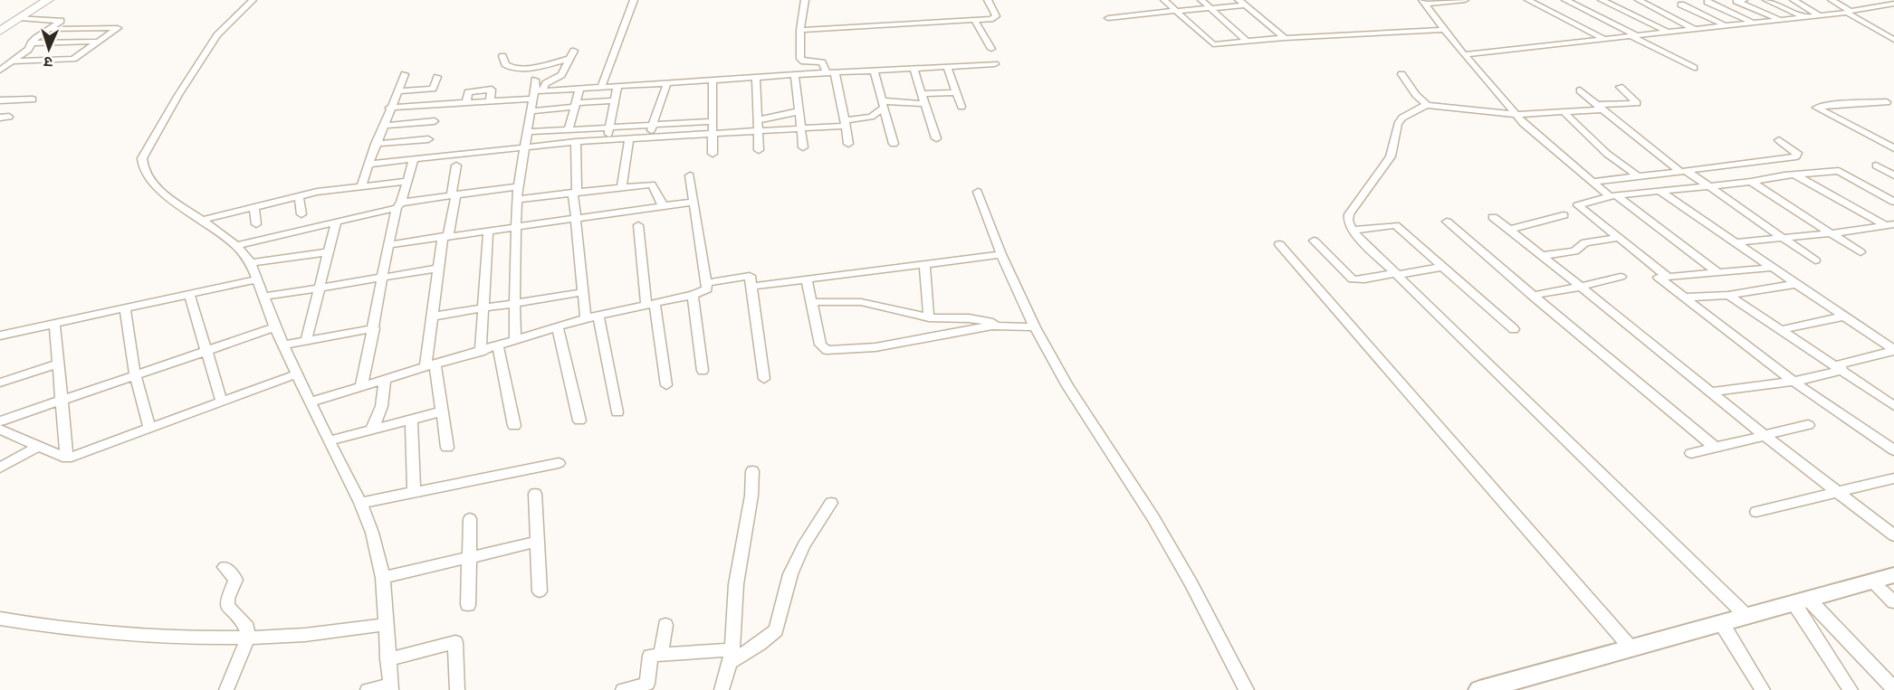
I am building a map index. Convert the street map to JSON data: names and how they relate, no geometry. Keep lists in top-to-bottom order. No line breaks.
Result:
{"north":"bottom"}
